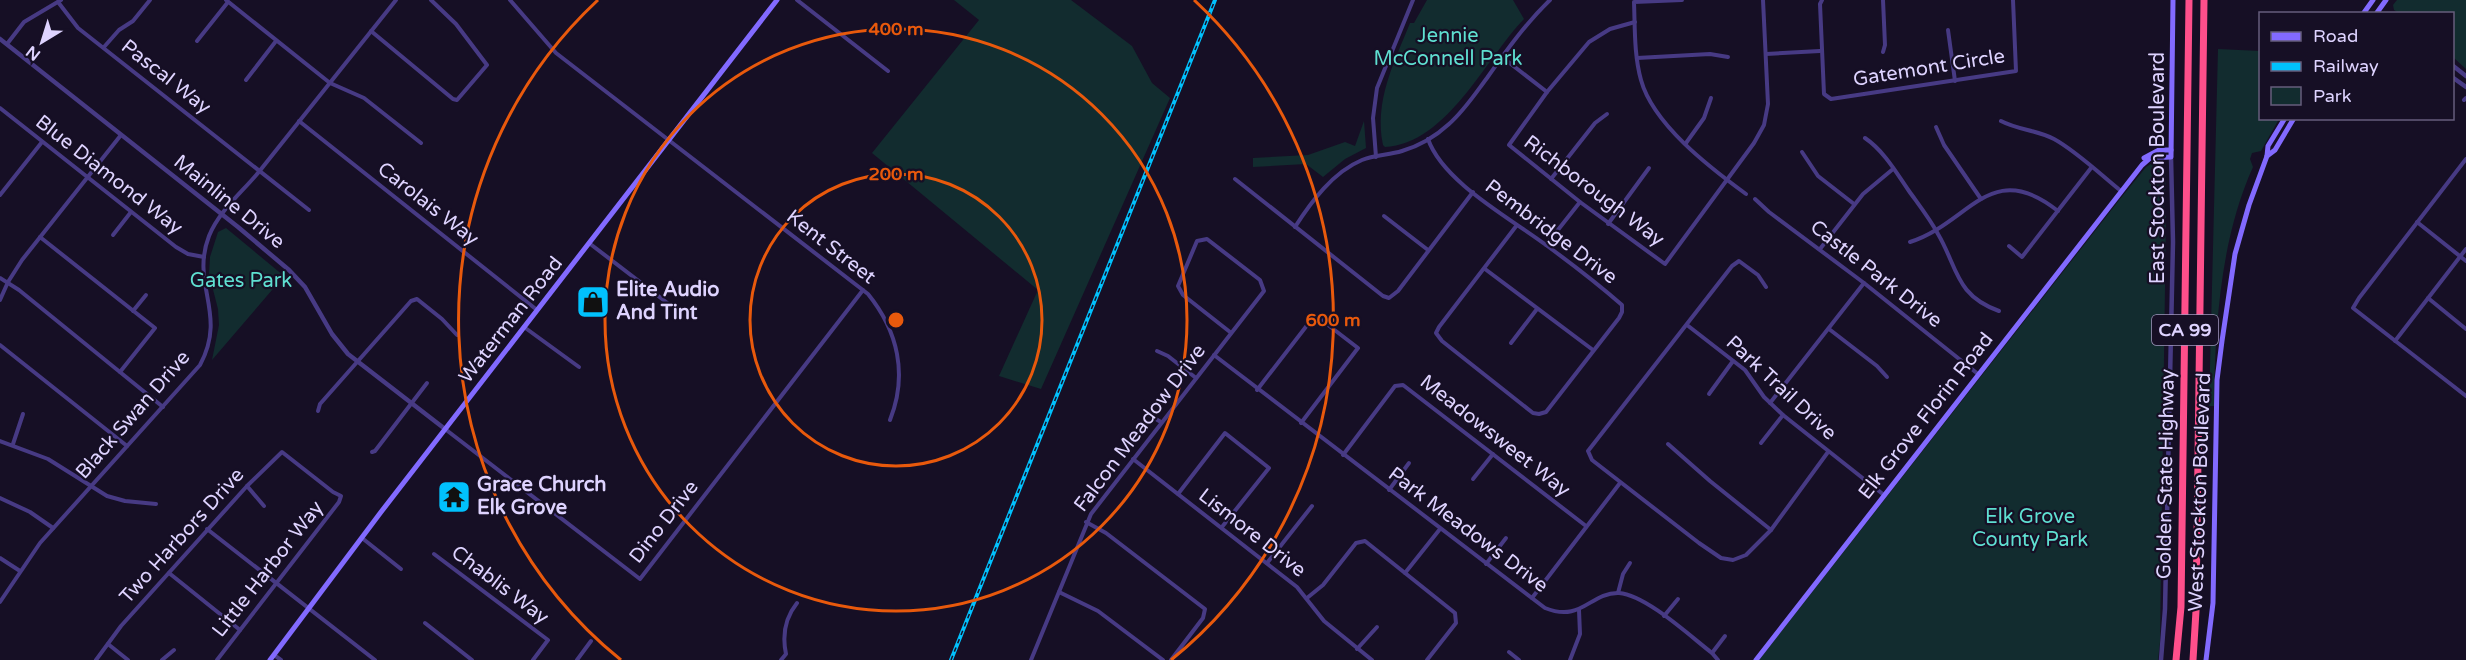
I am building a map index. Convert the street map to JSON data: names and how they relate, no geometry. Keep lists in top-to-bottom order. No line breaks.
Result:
{"streets":{"highway":["CA 99","Golden State Highway"],"main road":["East Stockton Boulevard","Waterman Road","Elk Grove Florin Road","West Stockton Boulevard"],"street":["Gatemont Circle","Pascal Way","Blue Diamond Way","Richborough Way","Mainline Drive","Carolais Way","Pembridge Drive","Kent Street","Castle Park Drive","Park Trail Drive","Black Swan Drive","Falcon Meadow Drive","Meadowsweet Way","Dino Drive","Park Meadows Drive","Lismore Drive","Two Harbors Drive","Little Harbor Way","Chablis Way"]},"crossings":[["Pascal Way","Black Swan Drive"],["East Stockton Boulevard","Elk Grove Florin Road"],["Blue Diamond Way","Black Swan Drive"],["Mainline Drive","Waterman Road"],["Mainline Drive","Black Swan Drive"],["Mainline Drive","Dino Drive"],["Carolais Way","Waterman Road"],["Carolais Way","Black Swan Drive"],["Kent Street","Waterman Road"],["Kent Street","Dino Drive"],["Castle Park Drive","Elk Grove Florin Road"],["Waterman Road","Dino Drive"],["Park Trail Drive","Elk Grove Florin Road"],["Falcon Meadow Drive","Park Meadows Drive"],["Falcon Meadow Drive","Lismore Drive"],["Meadowsweet Way","Park Meadows Drive"],["Two Harbors Drive","Little Harbor Way"]],"parks":["Jennie McConnell Park","Gates Park","Elk Grove County Park"],"places":{"shop":["Elite Audio And Tint"],"temple":["Grace Church Elk Grove"]},"legend":["Road","Railway","Park"],"north":"bottom left","rings":["400 m","200 m","600 m"]}
